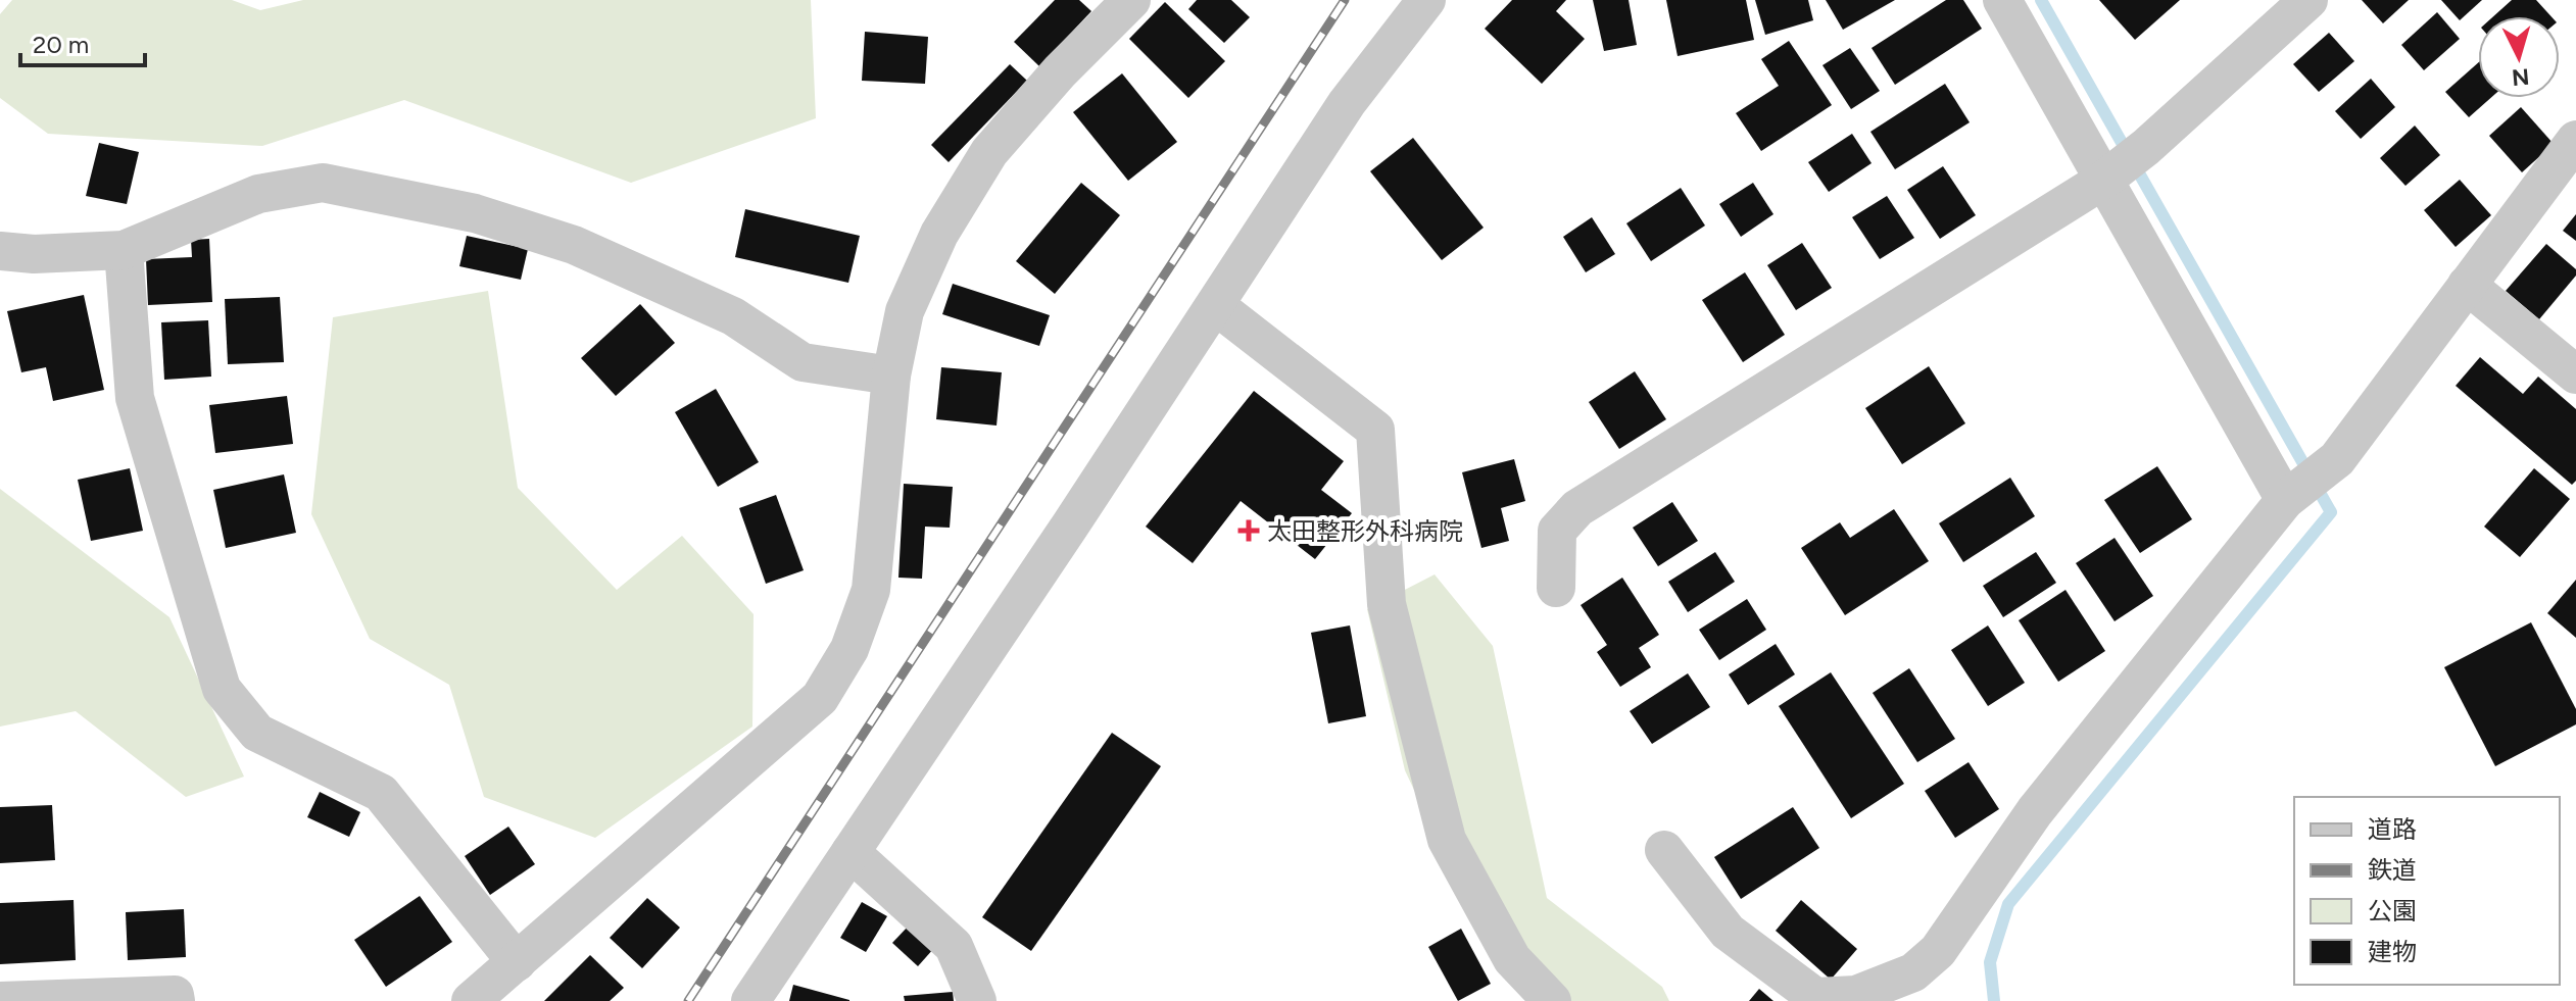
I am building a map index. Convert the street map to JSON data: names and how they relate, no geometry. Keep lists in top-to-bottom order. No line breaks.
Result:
{"places":{"health":["太田整形外科病院"]},"legend":["道路","鉄道","公園","建物"],"scale_bar":"20 m","north":"bottom"}
